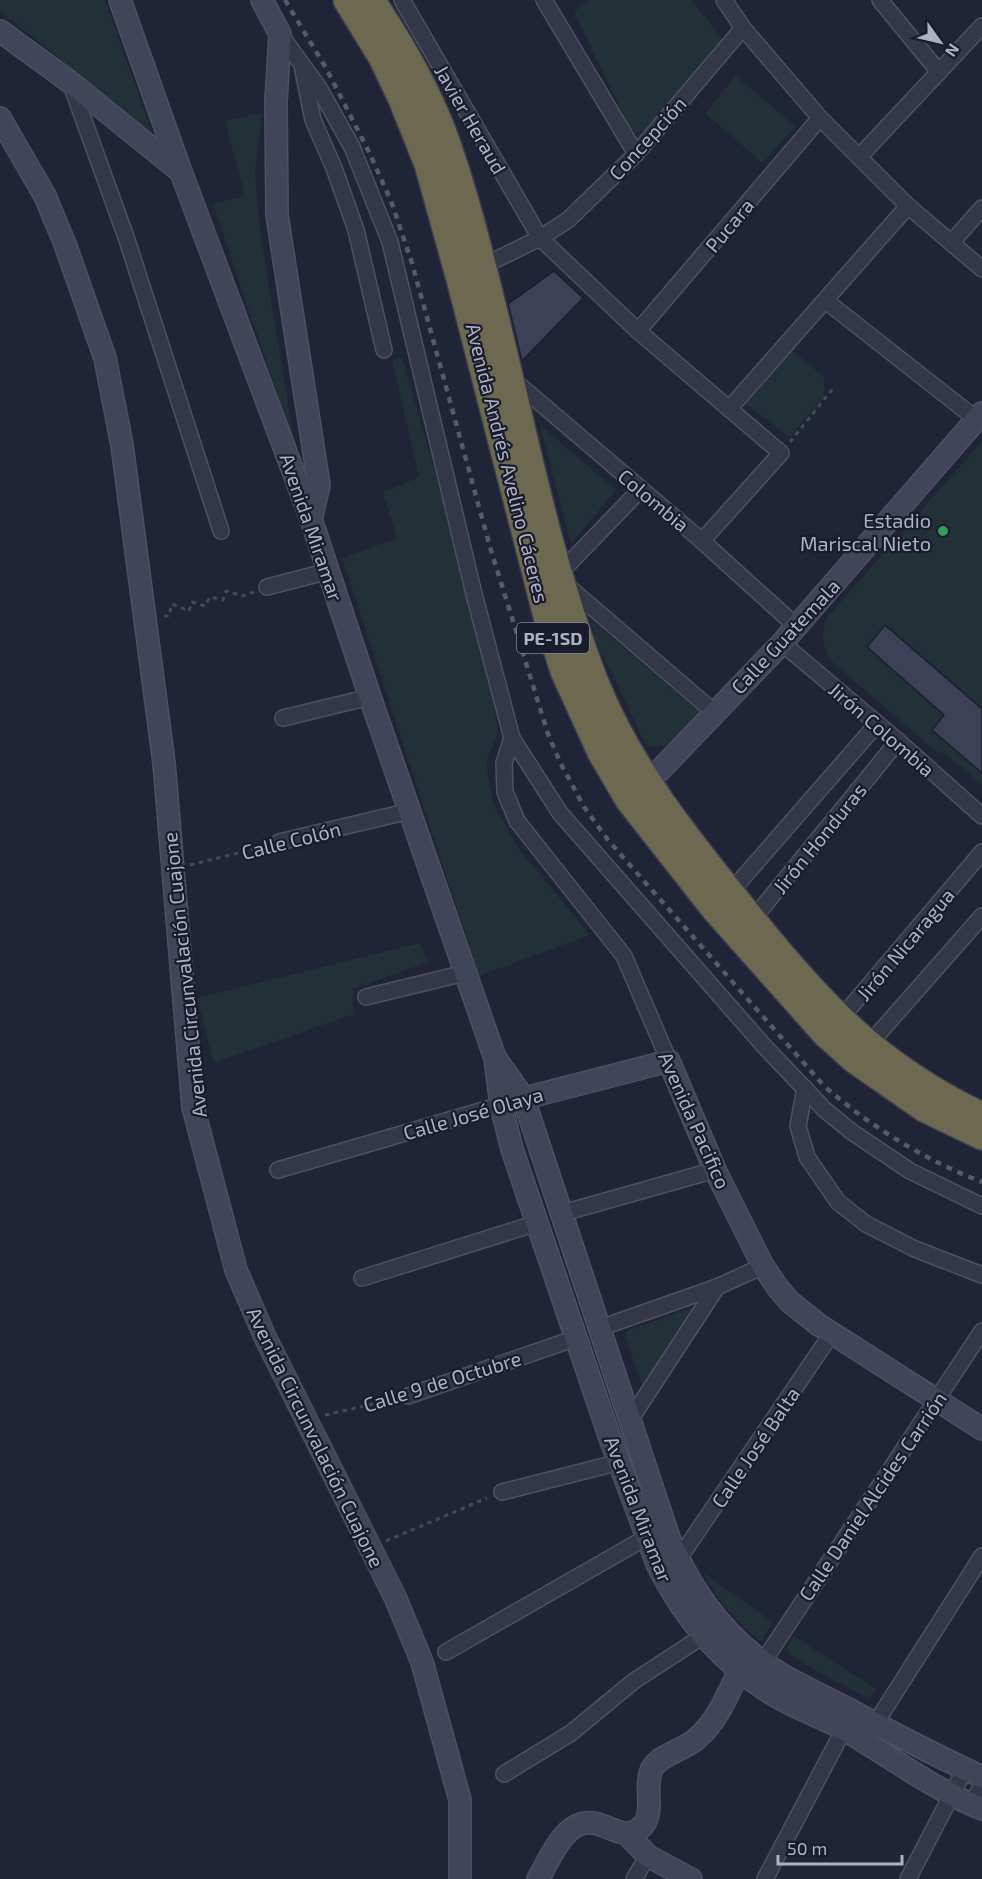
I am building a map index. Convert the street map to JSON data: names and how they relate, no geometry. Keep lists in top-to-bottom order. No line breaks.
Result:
{"streets":{"highway":["Avenida Andrés Avelino Cáceres","PE-1SD"],"main road":["Avenida Miramar","Calle Guatemala","Avenida Circunvalación Cuajone","Calle José Olaya","Avenida Pacifico"],"street":["Javier Heraud","Concepción","Pucara","Colombia","Jirón Colombia","Jirón Honduras","Calle Colón","Jirón Nicaragua","Calle 9 de Octubre","Calle José Balta","Calle Daniel Alcides Carrión"]},"crossings":[["Javier Heraud","Concepción"],["Javier Heraud","Pucara"],["Concepción","Avenida Andrés Avelino Cáceres"],["Avenida Andrés Avelino Cáceres","Colombia"],["Avenida Andrés Avelino Cáceres","Calle Guatemala"],["Avenida Andrés Avelino Cáceres","Jirón Honduras"],["Avenida Andrés Avelino Cáceres","Jirón Nicaragua"],["Colombia","Calle Guatemala"],["Avenida Miramar","Calle Colón"],["Avenida Miramar","Calle José Olaya"],["Avenida Miramar","Calle 9 de Octubre"],["Avenida Miramar","Calle José Balta"],["Avenida Miramar","Calle Daniel Alcides Carrión"],["Calle Guatemala","Jirón Colombia"],["Jirón Colombia","Jirón Honduras"],["Calle Colón","Avenida Circunvalación Cuajone"],["Avenida Circunvalación Cuajone","Calle 9 de Octubre"],["Calle José Olaya","Avenida Pacifico"],["Avenida Pacifico","Calle José Balta"],["Avenida Pacifico","Calle Daniel Alcides Carrión"]],"places":["Estadio Mariscal Nieto"],"scale_bar":"50 m","north":"bottom right"}
